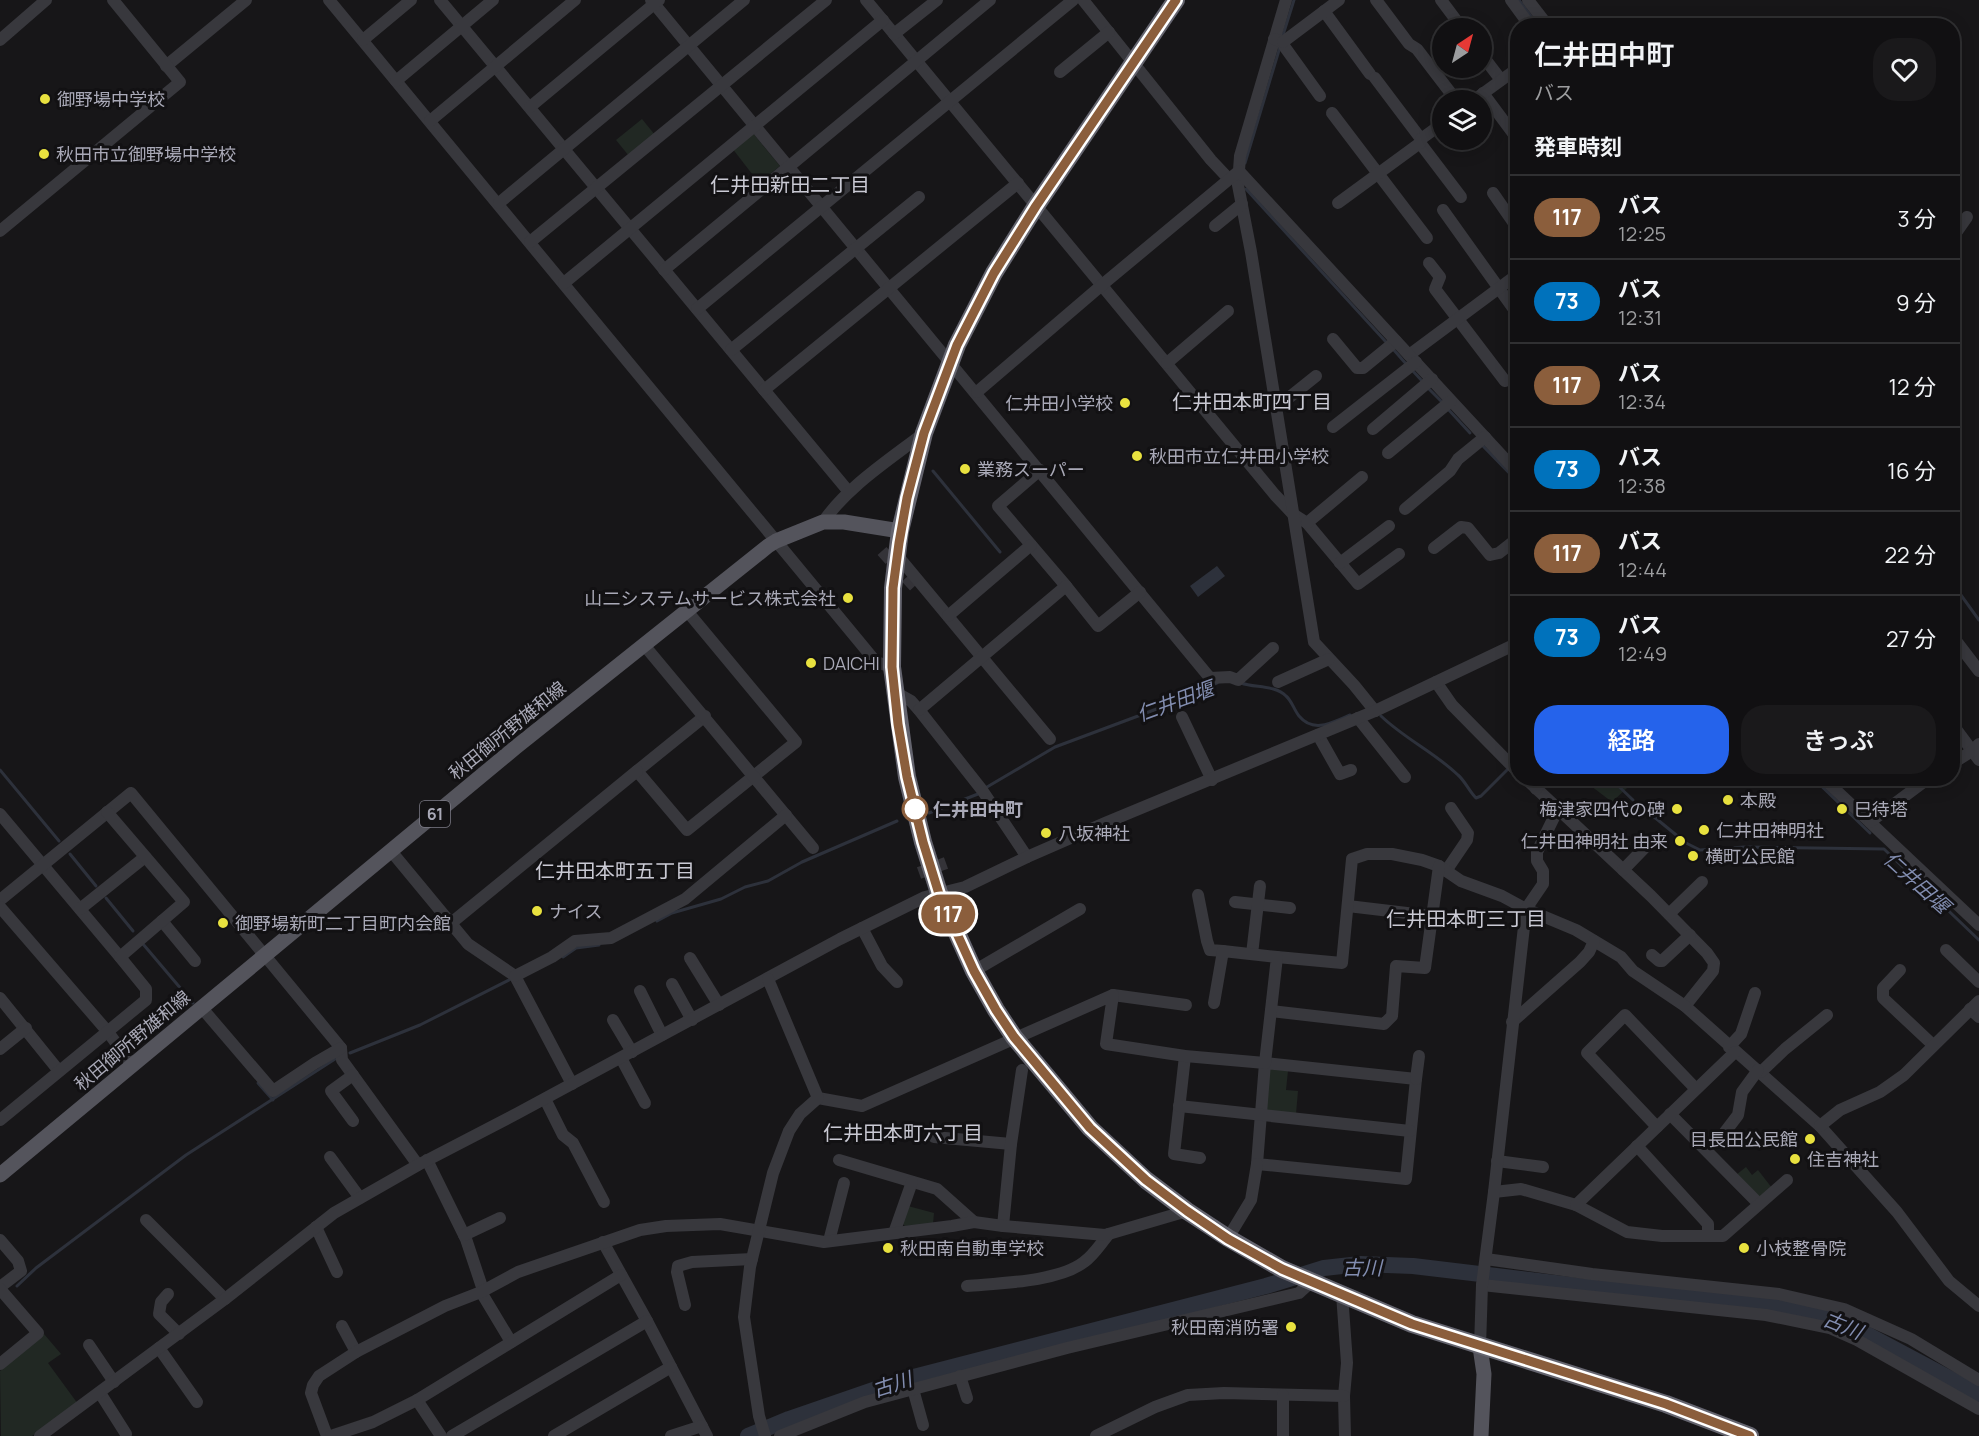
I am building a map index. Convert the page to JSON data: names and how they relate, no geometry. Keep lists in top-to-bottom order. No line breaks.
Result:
{"streets":{"main road":["秋田御所野雄和線","61"]},"districts":["仁井田新田二丁目","仁井田本町四丁目","仁井田本町五丁目","仁井田本町三丁目","仁井田本町六丁目"],"water":["仁井田堰","古川"],"places":["御野場中学校","秋田市立御野場中学校","仁井田小学校","秋田市立仁井田小学校","業務スーパー","山二システムサービス株式会社","DAICHI","本殿","仁井田中町","梅津家四代の碑","巳待塔","仁井田神明社","八坂神社","仁井田神明社 由来","横町公民館","ナイス","御野場新町二丁目町内会館","目長田公民館","住吉神社","秋田南自動車学校","小枝整骨院","秋田南消防署"],"lines":["bus line 117"],"north":"top right","page":{"on_map":"117","heading":[["仁井田中町","バス"],"発車時刻"],"list":[{"mark":"117","name":"バス","note":"12:25","value":"3 分"},{"mark":"73","name":"バス","note":"12:31","value":"9 分"},{"mark":"117","name":"バス","note":"12:34","value":"12 分"},{"mark":"73","name":"バス","note":"12:38","value":"16 分"},{"mark":"117","name":"バス","note":"12:44","value":"22 分"},{"mark":"73","name":"バス","note":"12:49","value":"27 分"}],"buttons":["経路","きっぷ"]}}
